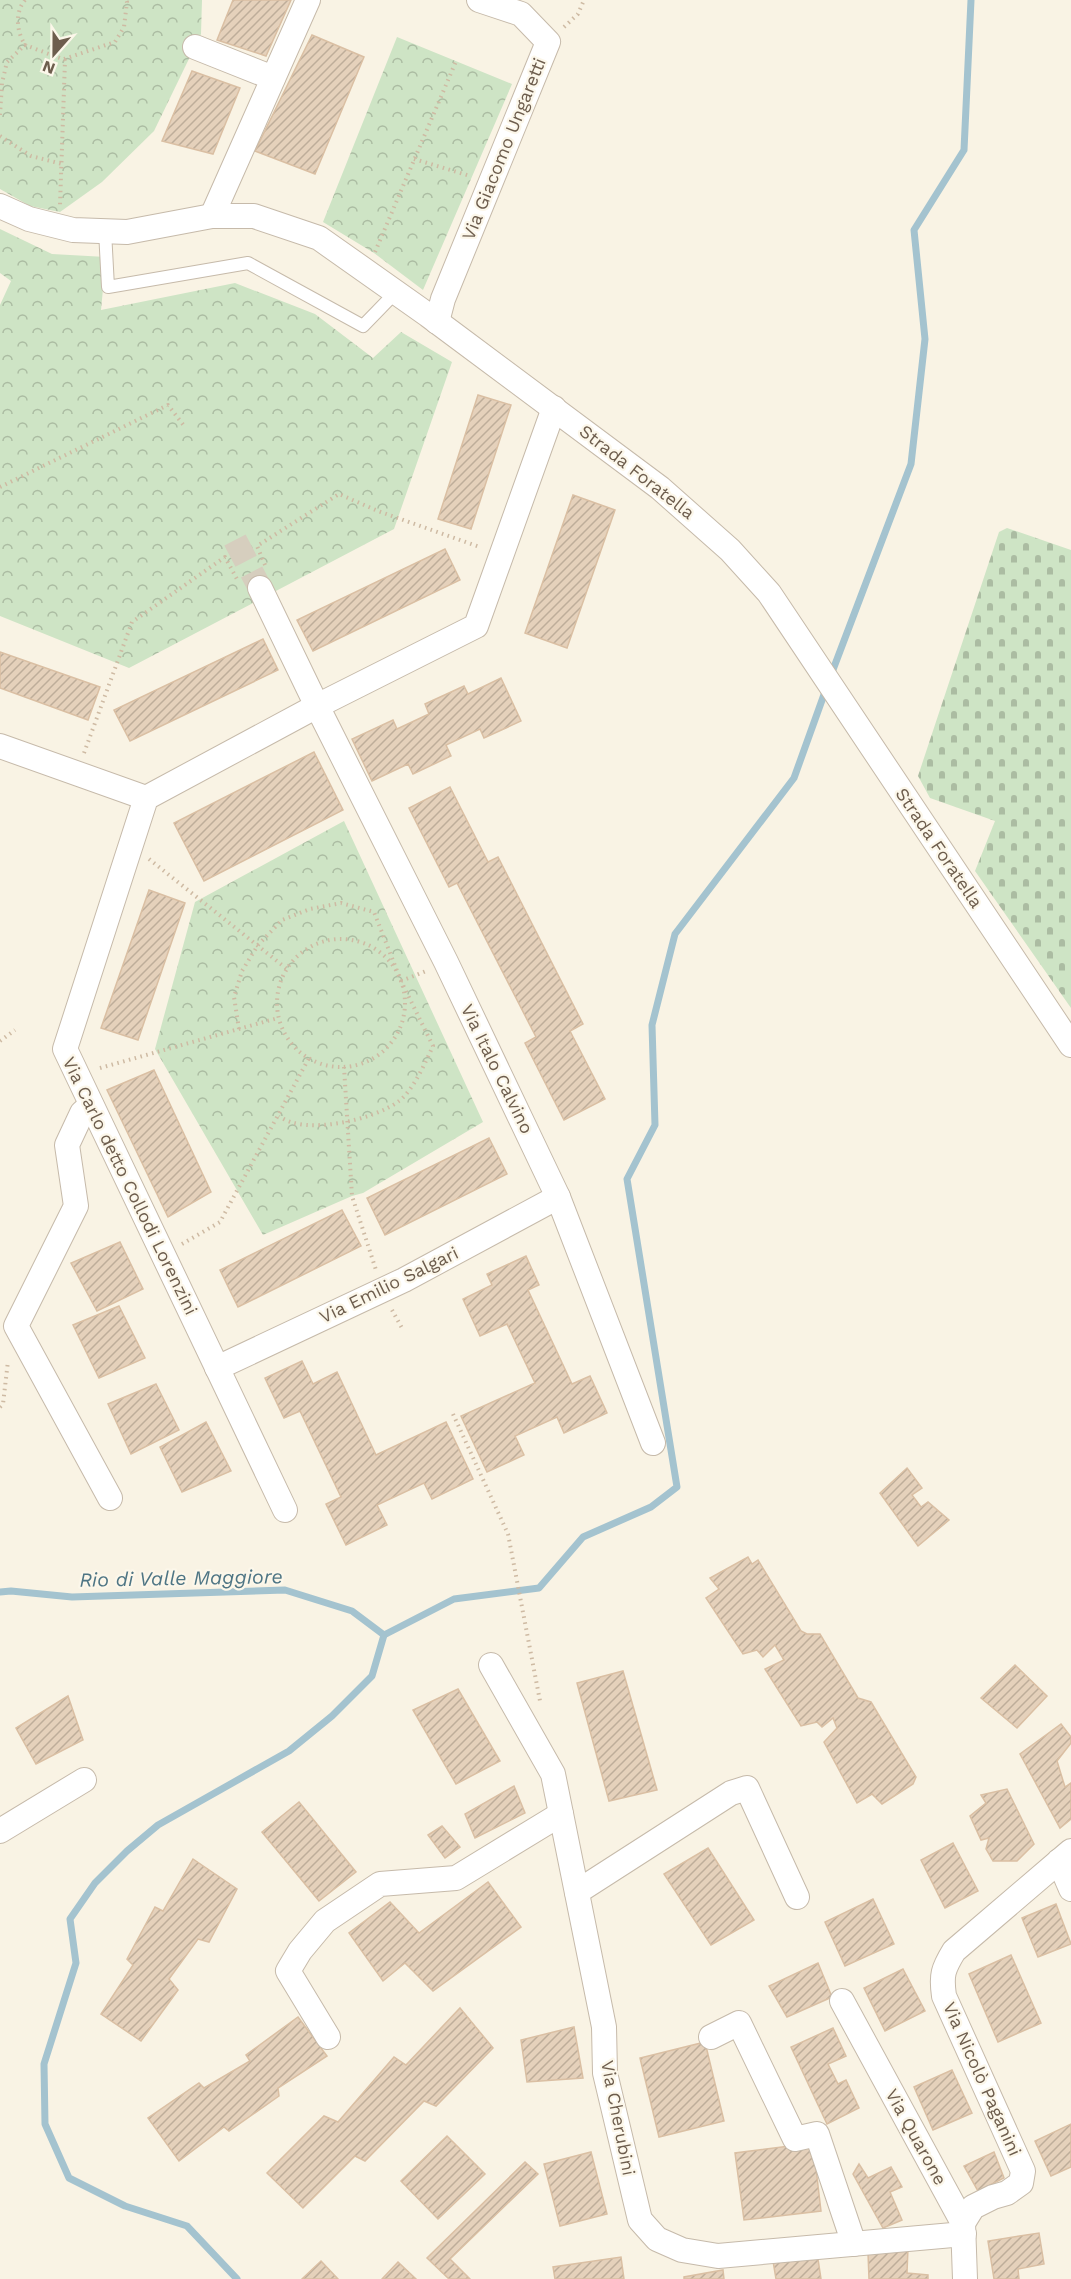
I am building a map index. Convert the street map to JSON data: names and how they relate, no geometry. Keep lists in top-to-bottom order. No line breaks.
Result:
{"streets":{"street":["Via Giacomo Ungaretti","Strada Foratella","Via Italo Calvino","Via Carlo detto Collodi Lorenzini","Via Emilio Salgari","Via Nicolò Paganini","Via Cherubini","Via Quarone"]},"crossings":[["Via Giacomo Ungaretti","Strada Foratella"],["Via Italo Calvino","Via Emilio Salgari"],["Via Carlo detto Collodi Lorenzini","Via Emilio Salgari"],["Via Nicolò Paganini","Via Cherubini"],["Via Nicolò Paganini","Via Quarone"],["Via Cherubini","Via Quarone"]],"water":["Rio di Valle Maggiore"],"north":"bottom"}
